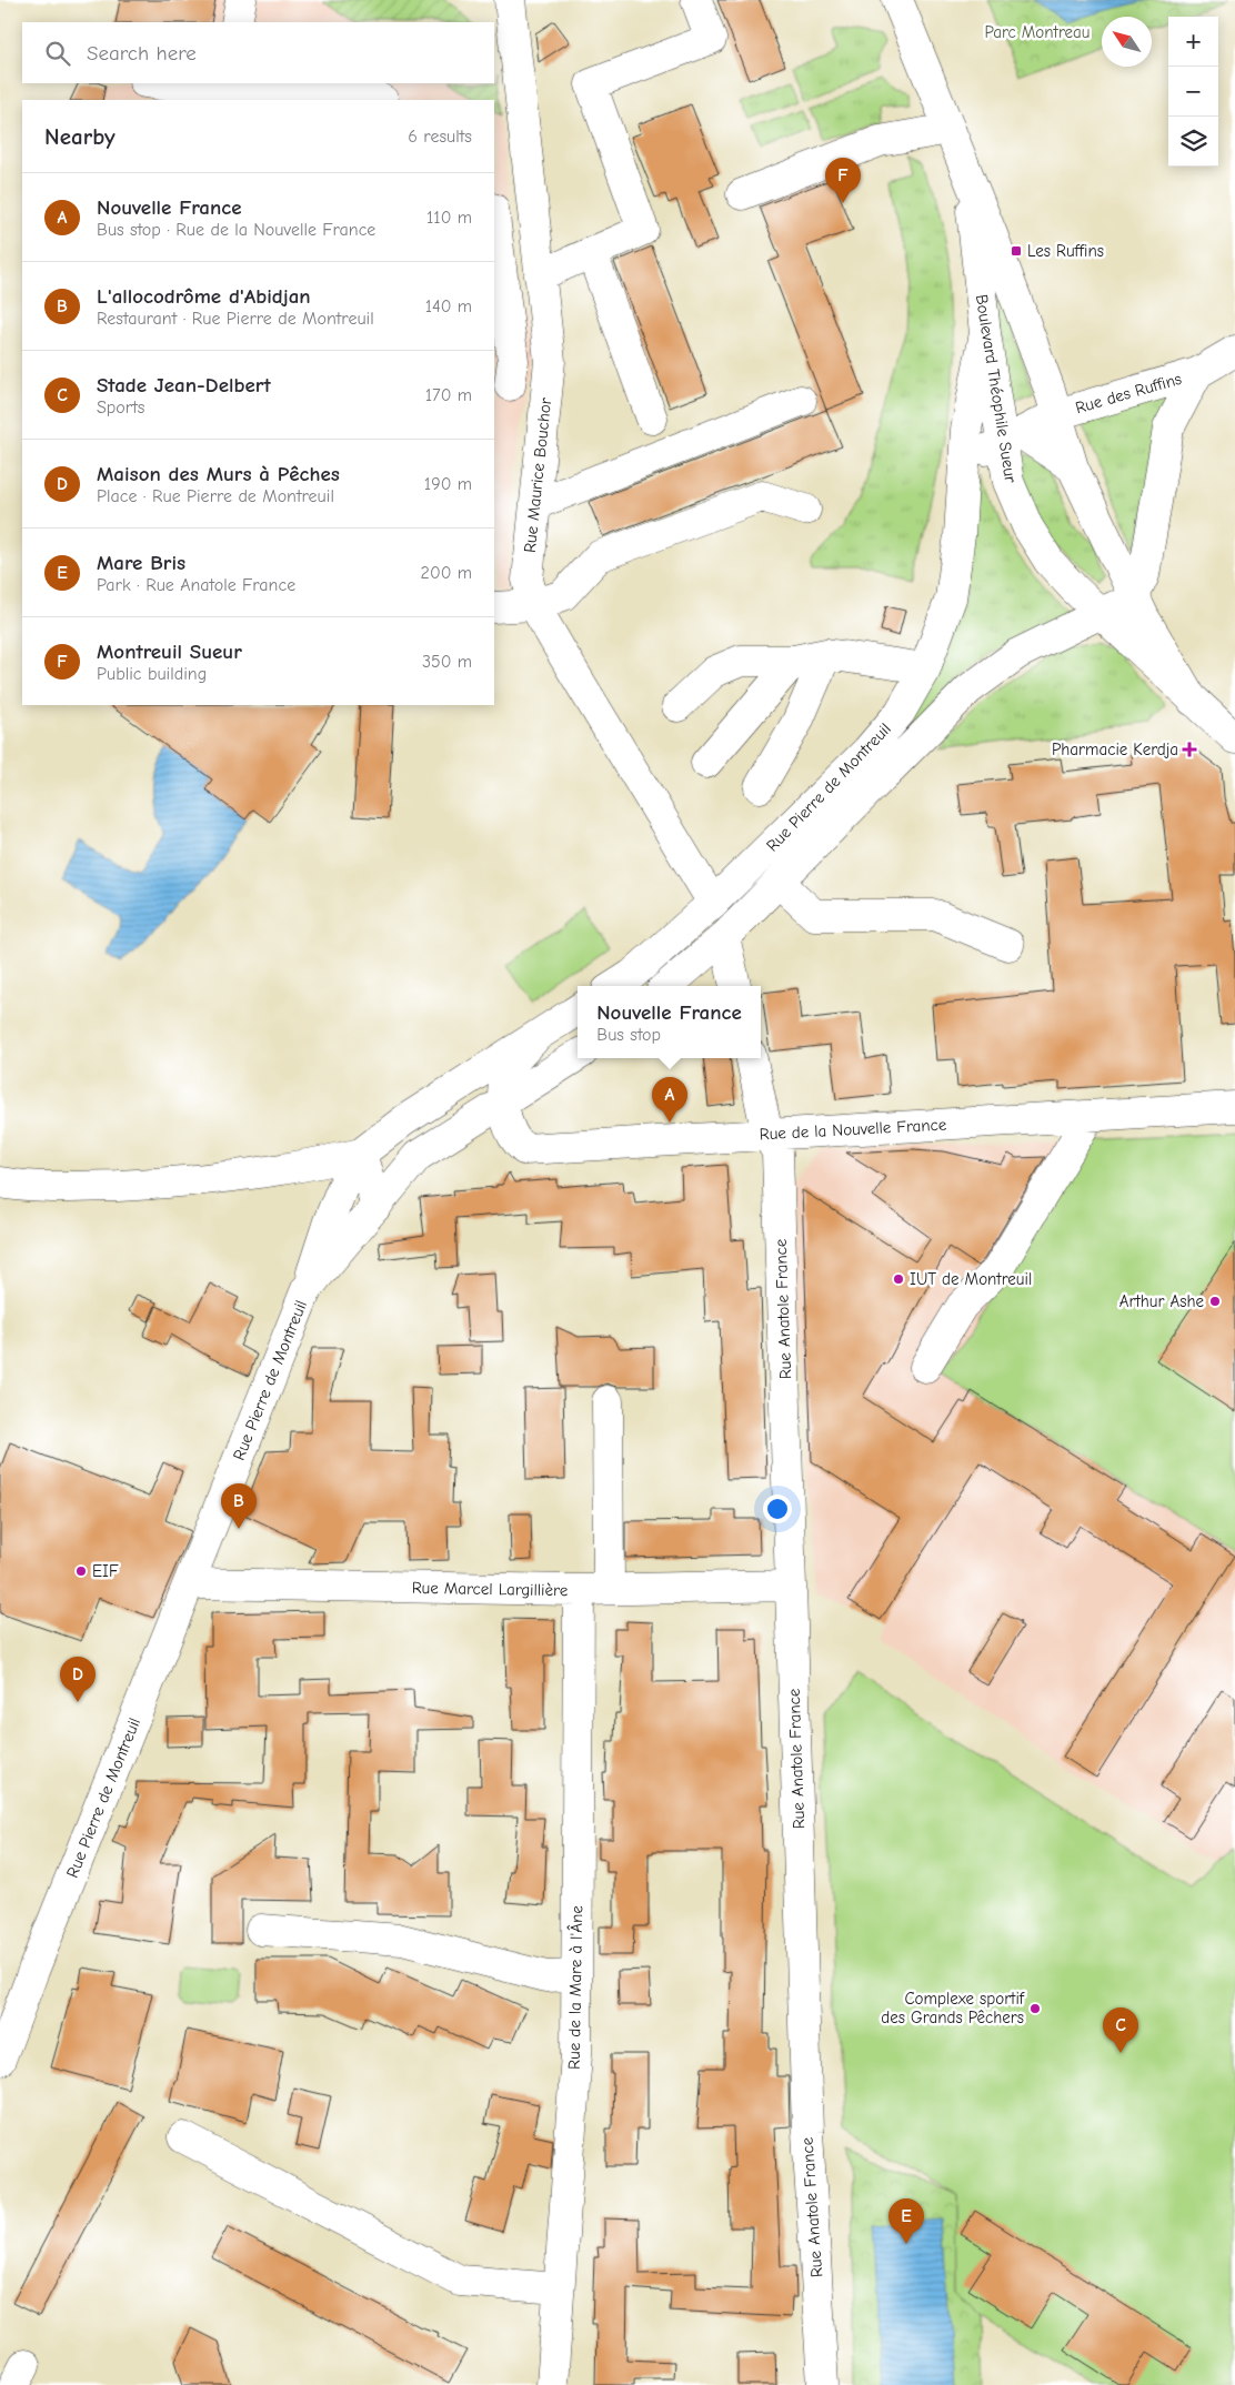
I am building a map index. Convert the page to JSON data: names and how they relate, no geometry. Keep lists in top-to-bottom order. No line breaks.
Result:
{"streets":{"street":["Boulevard Théophile Sueur","Rue des Ruffins","Rue Maurice Bouchor","Rue Pierre de Montreuil","Rue de la Nouvelle France","Rue Anatole France","Rue Marcel Largillière","Rue de la Mare à l'Âne"]},"crossings":[["Boulevard Théophile Sueur","Rue des Ruffins"],["Boulevard Théophile Sueur","Rue Pierre de Montreuil"],["Rue des Ruffins","Rue Pierre de Montreuil"],["Rue Maurice Bouchor","Rue Pierre de Montreuil"],["Rue Pierre de Montreuil","Rue de la Nouvelle France"],["Rue Pierre de Montreuil","Rue Marcel Largillière"],["Rue de la Nouvelle France","Rue Anatole France"],["Rue Anatole France","Rue Marcel Largillière"],["Rue Marcel Largillière","Rue de la Mare à l'Âne"]],"parks":["Parc Montreau"],"places":{"transit":["Les Ruffins"],"health":["Pharmacie Kerdja"],"other":["IUT de Montreuil","Arthur Ashe","EIF","Complexe sportif des Grands Pêchers"]},"north":"top left","page":{"map_buttons":["+","−"],"search":"Search here","heading":["Nearby","6 results"],"pins":["F","A","B","D","C","E"],"list":[{"mark":"A","name":"Nouvelle France","note":"Bus stop · Rue de la Nouvelle France","value":"110 m"},{"mark":"B","name":"L'allocodrôme d'Abidjan","note":"Restaurant · Rue Pierre de Montreuil","value":"140 m"},{"mark":"C","name":"Stade Jean-Delbert","note":"Sports","value":"170 m"},{"mark":"D","name":"Maison des Murs à Pêches","note":"Place · Rue Pierre de Montreuil","value":"190 m"},{"mark":"E","name":"Mare Bris","note":"Park · Rue Anatole France","value":"200 m"},{"mark":"F","name":"Montreuil Sueur","note":"Public building","value":"350 m"}],"popup":["Nouvelle France","Bus stop"]}}
